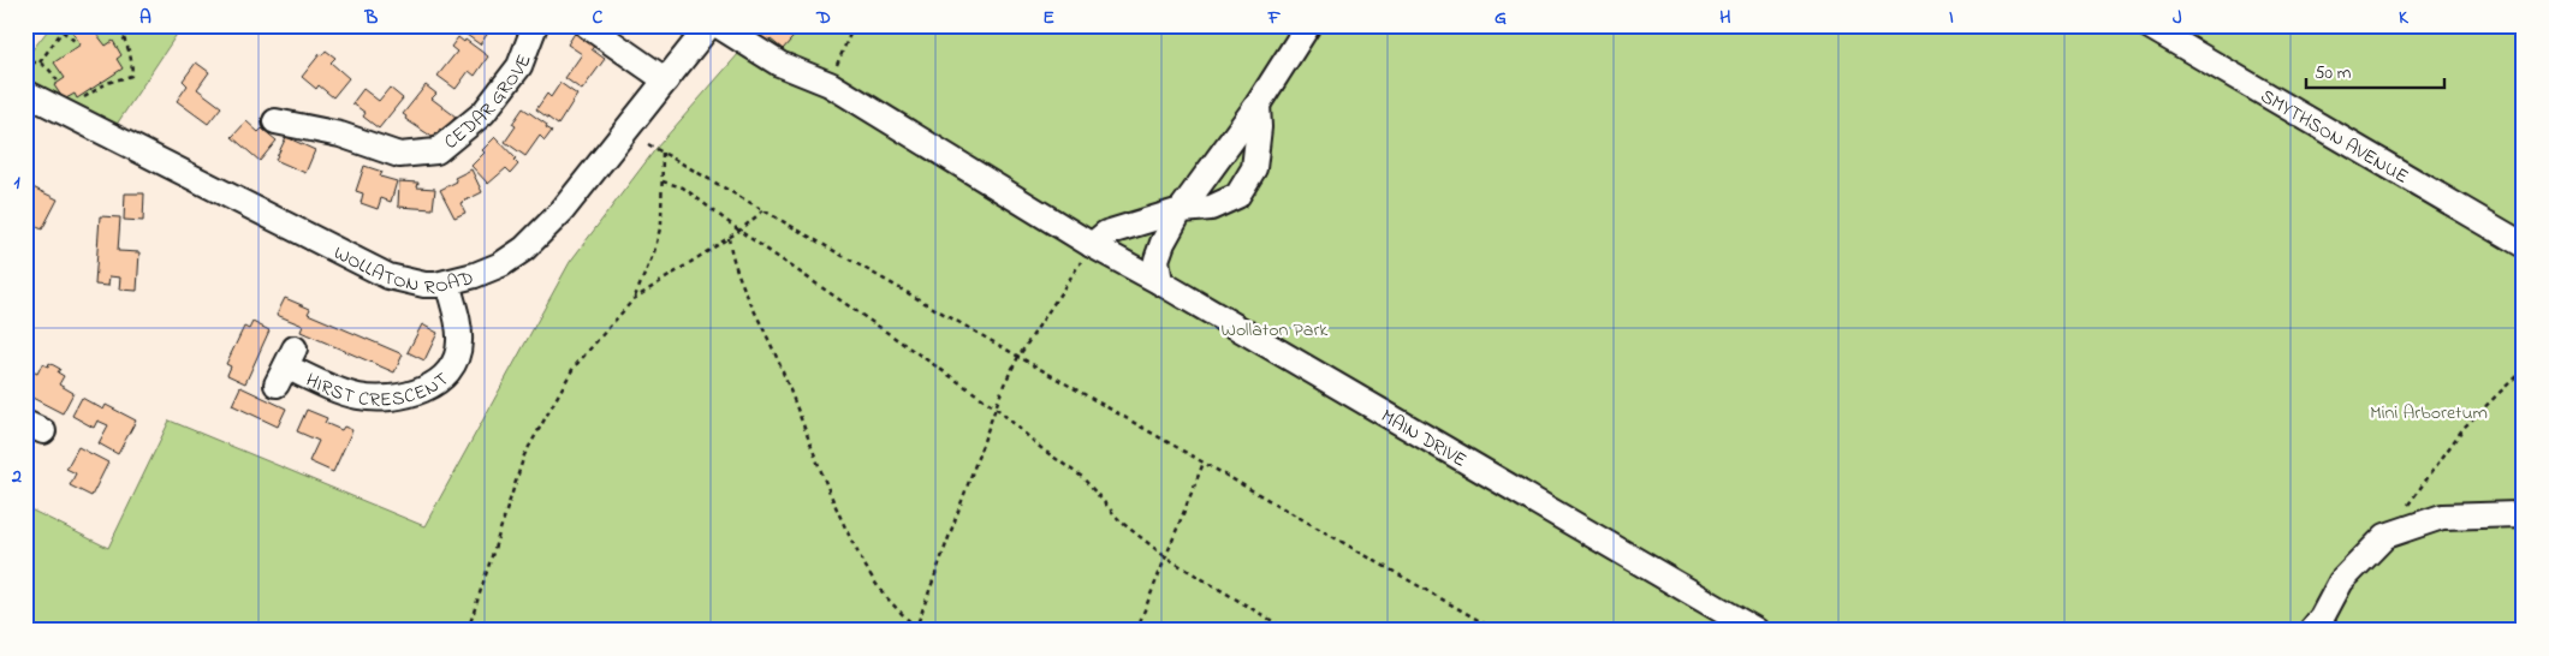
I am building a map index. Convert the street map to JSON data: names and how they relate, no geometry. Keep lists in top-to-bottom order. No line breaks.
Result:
{"streets":{"street":["CEDAR GROVE","SMYTHSON AVENUE","WOLLATON ROAD","HIRST CRESCENT","MAIN DRIVE"]},"crossings":[["WOLLATON ROAD","HIRST CRESCENT"]],"parks":["Wollaton Park","Mini Arboretum"],"scale_bar":"50 m","grid":{"columns":["A","B","C","D","E","F","G","H","I","J","K"],"rows":["1","2"]}}
